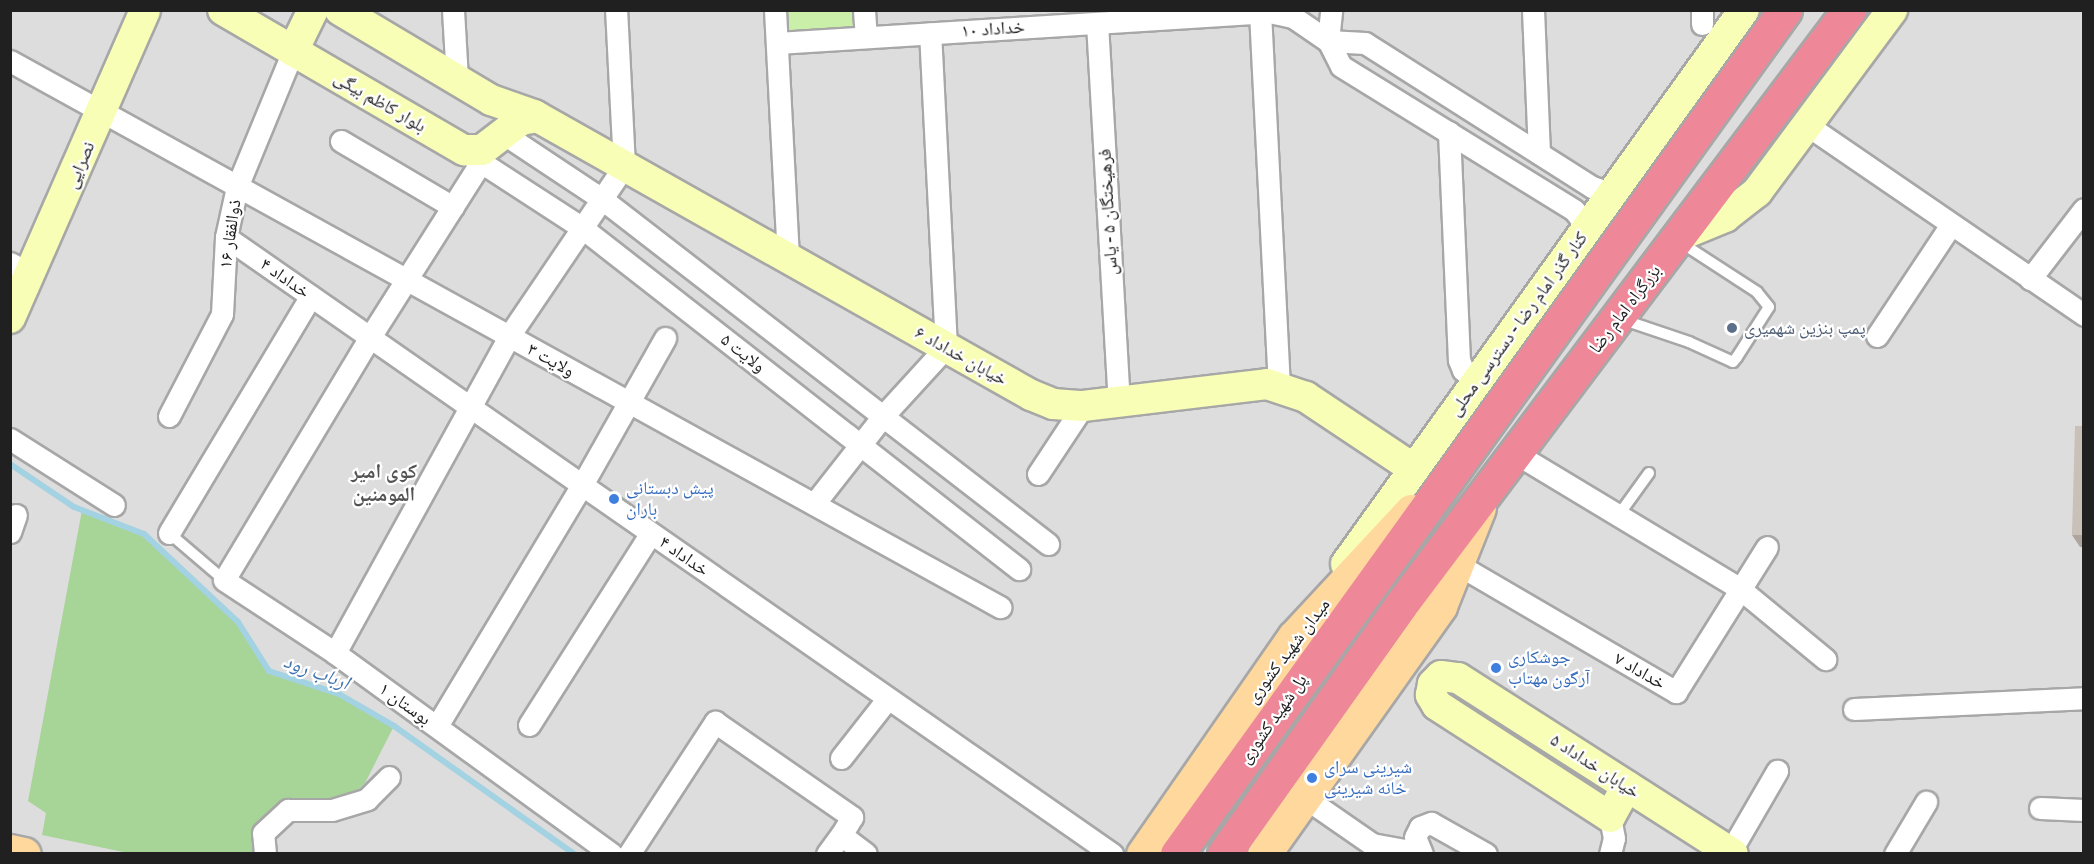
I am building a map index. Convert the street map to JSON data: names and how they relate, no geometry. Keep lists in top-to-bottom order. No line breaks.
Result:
{"streets":{"highway":["بزرگراه امام رضا","پل شهید کشوری"],"main road":["بلوار کاظم بیگی","نصرایی","کنار گذر امام رضا - دسترسی محلی","خیابان خداداد ۶","میدان شهید کشوری","خیابان خداداد ۵"],"street":["خداداد ۱۰","فرهیختگان ۵ - یاس","ذوالفقار ۱۶","خداداد ۴","ولایت ۵","ولایت ۳","خداداد ۷","بوستان ۱"]},"crossings":[["خداداد ۱۰","فرهیختگان ۵ - یاس"],["خداداد ۱۰","کنار گذر امام رضا - دسترسی محلی"],["بلوار کاظم بیگی","ذوالفقار ۱۶"],["بلوار کاظم بیگی","ولایت ۵"],["نصرایی","ولایت ۳"],["فرهیختگان ۵ - یاس","خیابان خداداد ۶"],["ذوالفقار ۱۶","خداداد ۴"],["ذوالفقار ۱۶","ولایت ۳"],["بزرگراه امام رضا","پل شهید کشوری"],["کنار گذر امام رضا - دسترسی محلی","خیابان خداداد ۶"],["کنار گذر امام رضا - دسترسی محلی","میدان شهید کشوری"],["میدان شهید کشوری","پل شهید کشوری"]],"districts":["کوی امیر المومنین"],"water":["ارباب رود"],"places":["پمپ بنزین شهمیری","پیش دبستانی باران","جوشکاری آرگون مهتاب","شیرینی سرای خانه شیرینی"]}
